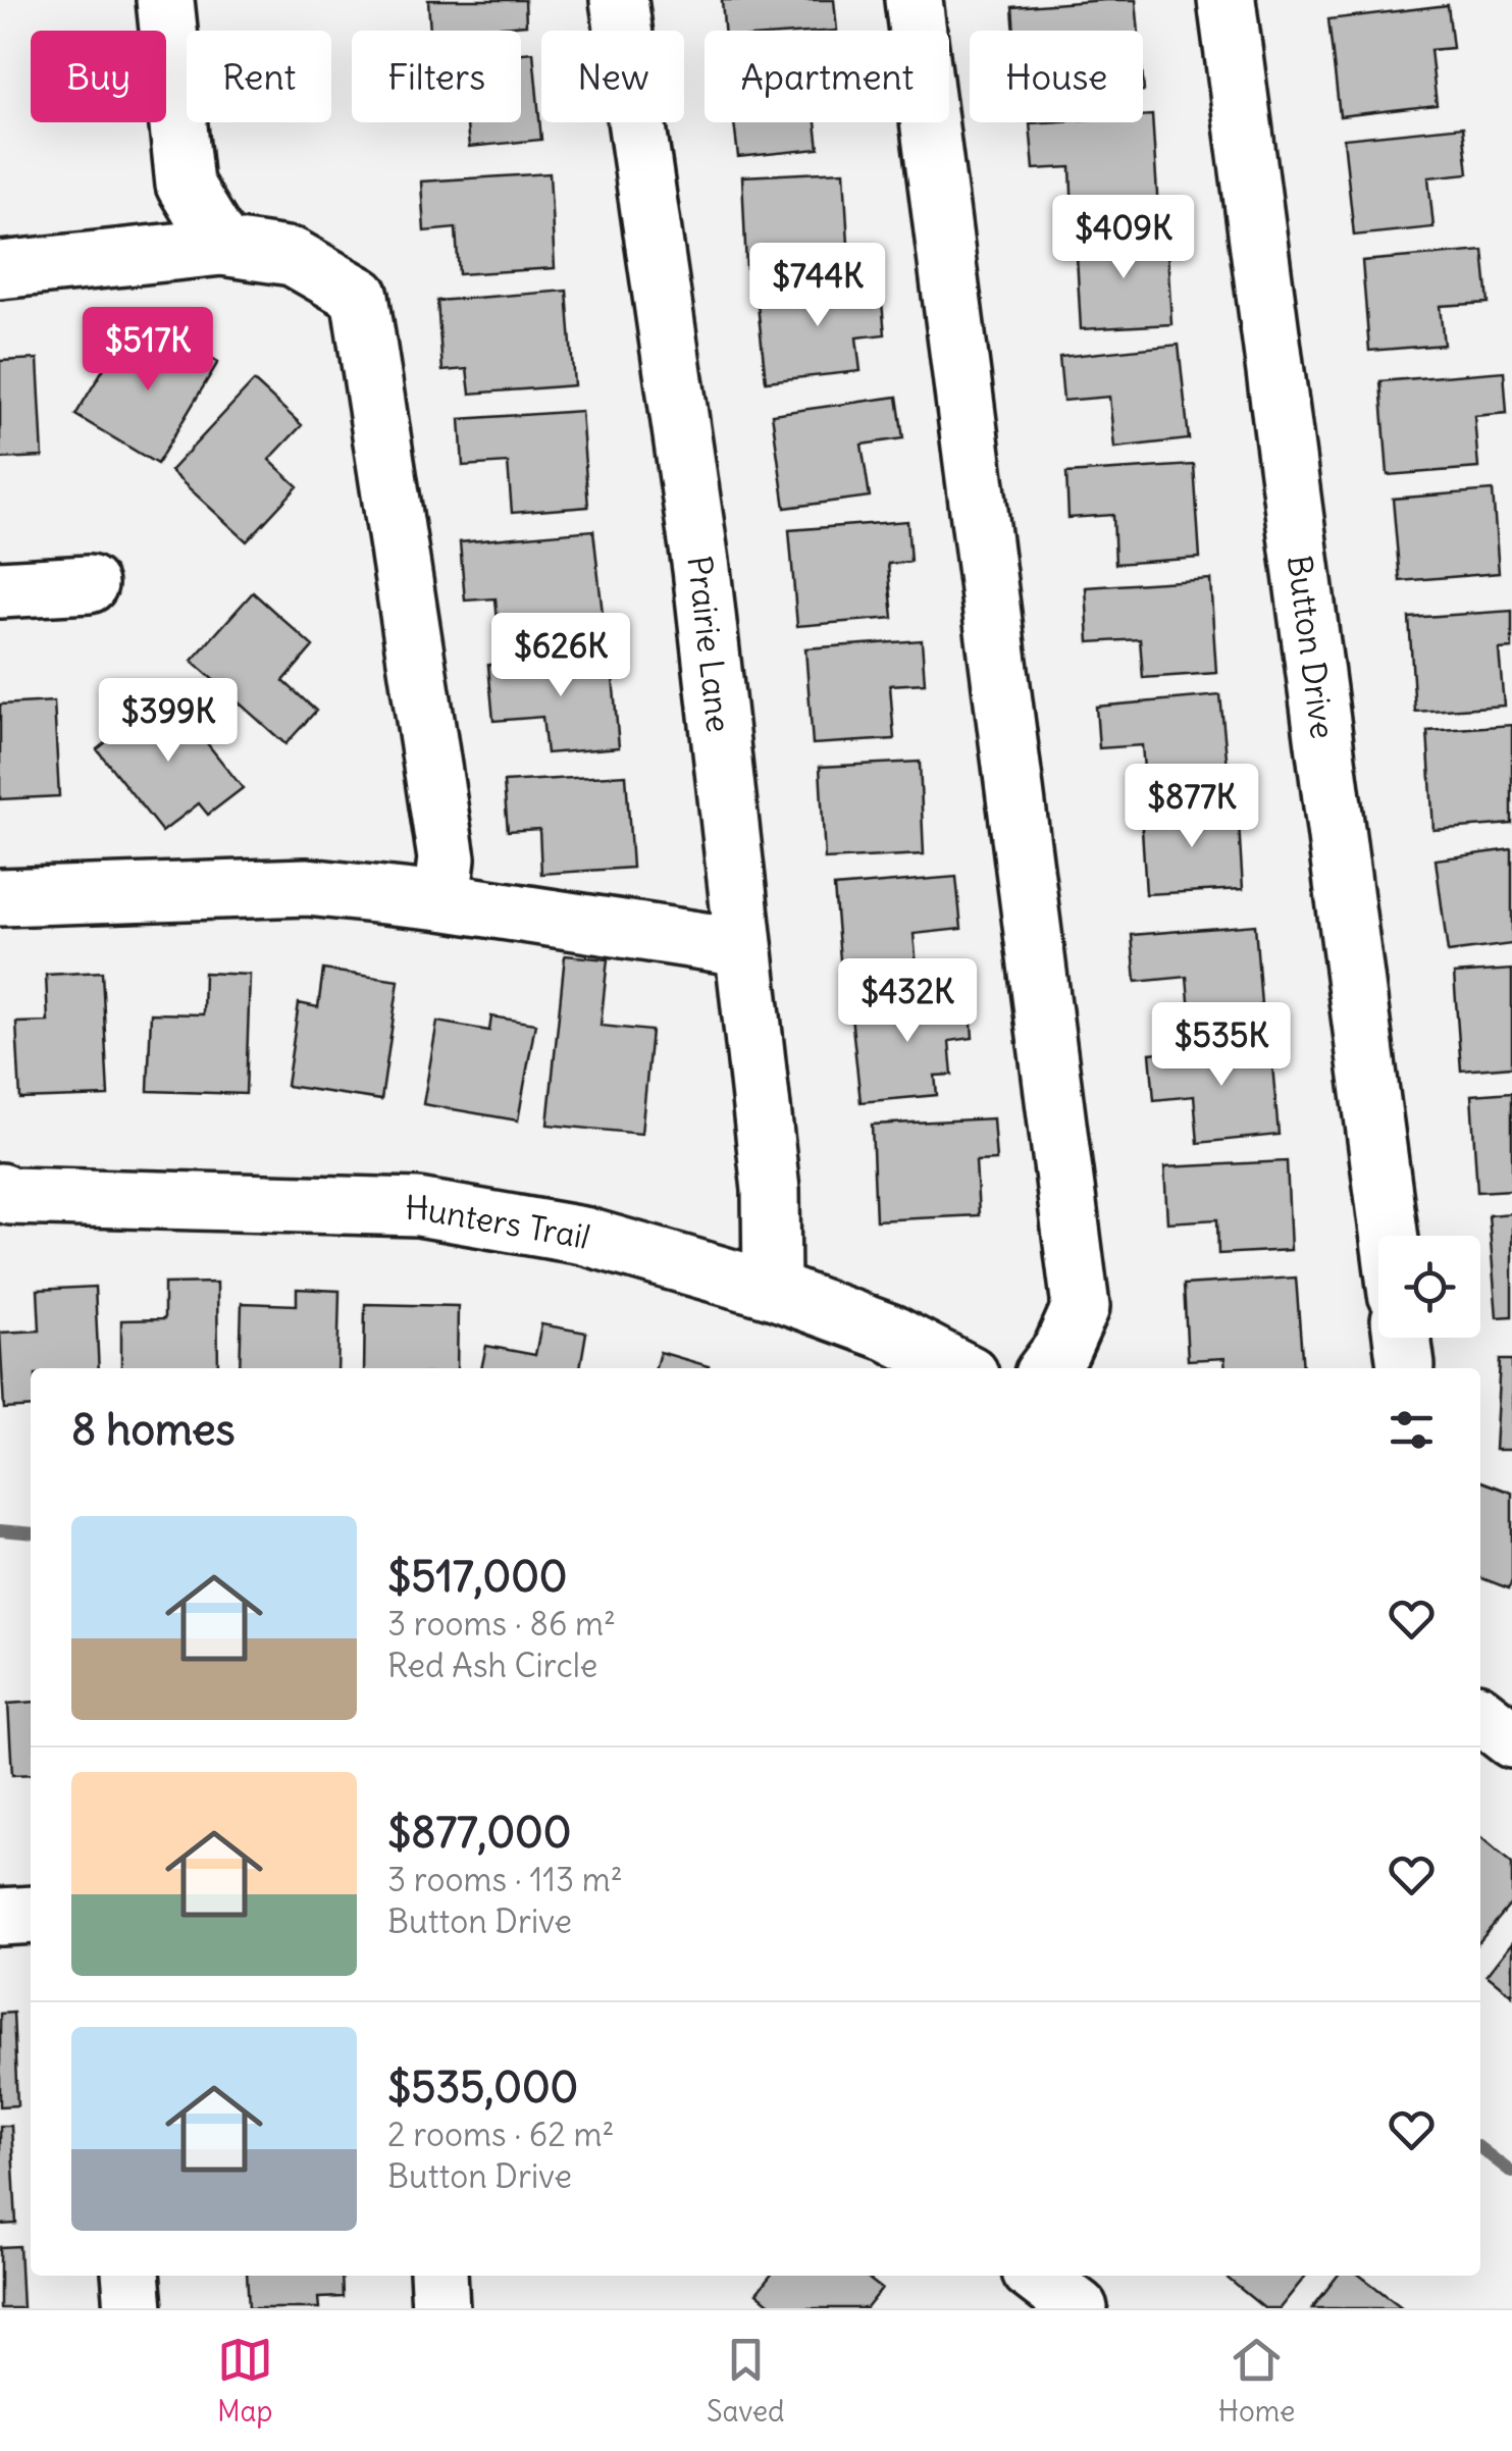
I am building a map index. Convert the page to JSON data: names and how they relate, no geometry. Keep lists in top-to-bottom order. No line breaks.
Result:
{"streets":{"street":["Prairie Lane","Button Drive","Hunters Trail"]},"crossings":[["Prairie Lane","Hunters Trail"]],"page":{"chip":["Buy","Rent","Filters","New","Apartment","House"],"price":["$409K","$744K","$517K","$626K","$399K","$877K","$432K","$535K"],"heading":"8 homes","list":[{"name":"$517,000","note":"3 rooms · 86 m² · Red Ash Circle"},{"name":"$877,000","note":"3 rooms · 113 m² · Button Drive"},{"name":"$535,000","note":"2 rooms · 62 m² · Button Drive"}],"tabs":["Map","Saved","Home"]}}
